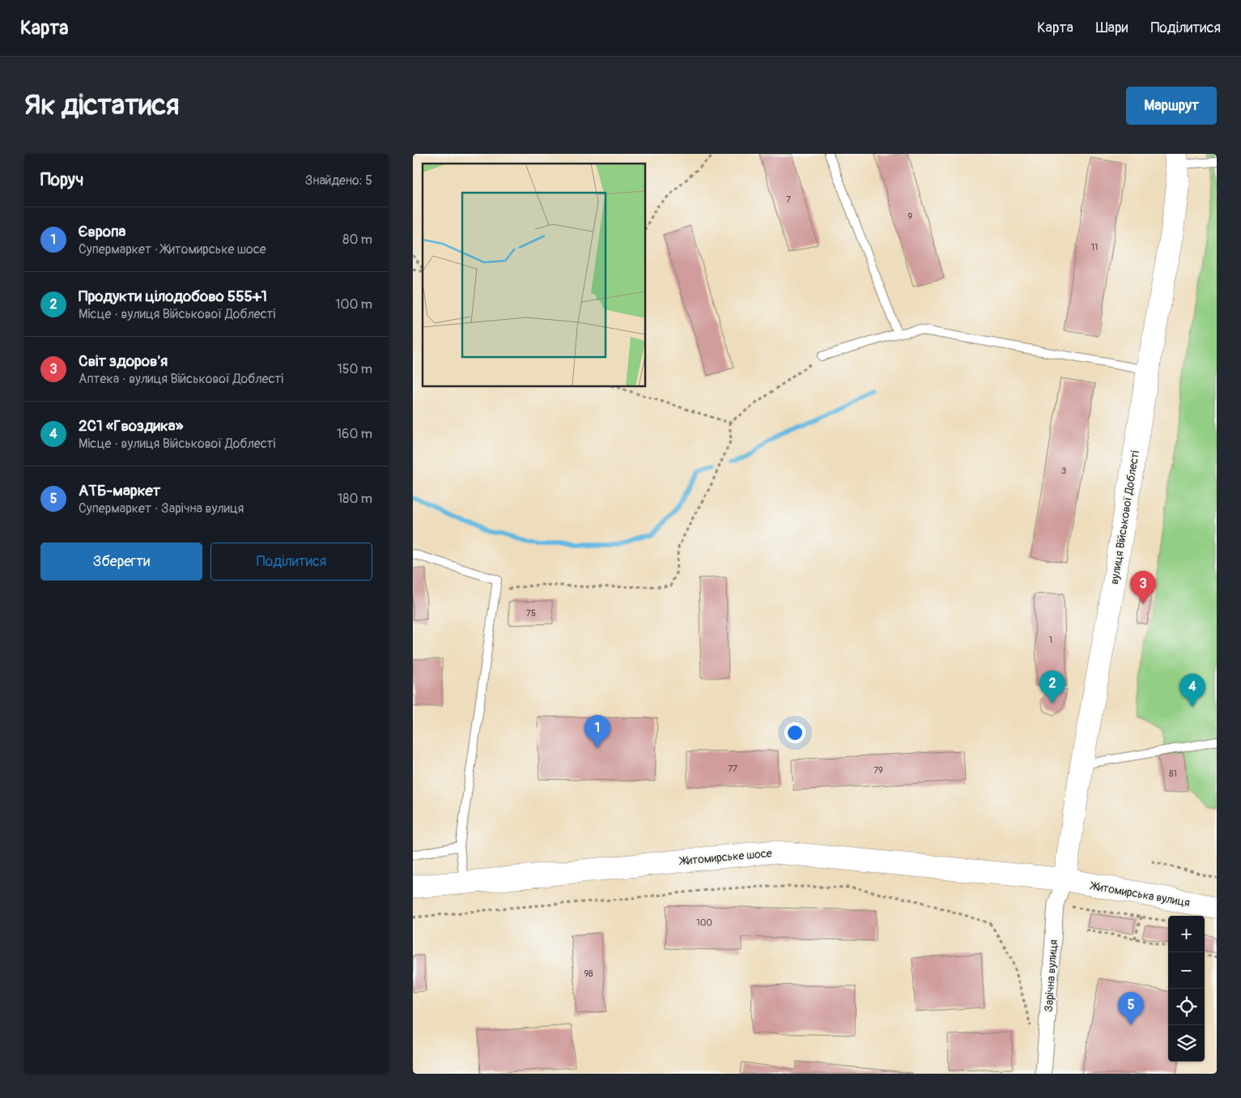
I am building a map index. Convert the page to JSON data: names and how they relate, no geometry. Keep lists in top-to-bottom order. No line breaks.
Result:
{"streets":{"main road":["вулиця Військової Доблесті","Житомирське шосе","Житомирська вулиця"],"street":["Зарічна вулиця"]},"crossings":[["вулиця Військової Доблесті","Житомирське шосе"],["вулиця Військової Доблесті","Житомирська вулиця"],["вулиця Військової Доблесті","Зарічна вулиця"],["Житомирське шосе","Житомирська вулиця"],["Житомирське шосе","Зарічна вулиця"],["Житомирська вулиця","Зарічна вулиця"]],"house_numbers":["7","9","11","3","75","1","77","79","81","100","98"],"page":{"header":"Карта","nav":["Карта","Шари","Поділитися"],"buttons":["Маршрут",["Зберегти","Поділитися"]],"title":"Як дістатися","heading":["Поруч","Знайдено: 5"],"list":[{"mark":"1","name":"Європа","note":"Супермаркет · Житомирське шосе","value":"80 m"},{"mark":"2","name":"Продукти цілодобово 555+1","note":"Місце · вулиця Військової Доблесті","value":"100 m"},{"mark":"3","name":"Світ здоров'я","note":"Аптека · вулиця Військової Доблесті","value":"150 m"},{"mark":"4","name":"2С1 «Гвоздика»","note":"Місце · вулиця Військової Доблесті","value":"160 m"},{"mark":"5","name":"АТБ-маркет","note":"Супермаркет · Зарічна вулиця","value":"180 m"}],"pins":["3","2","4","1","5"],"map_buttons":["+","−"]}}
